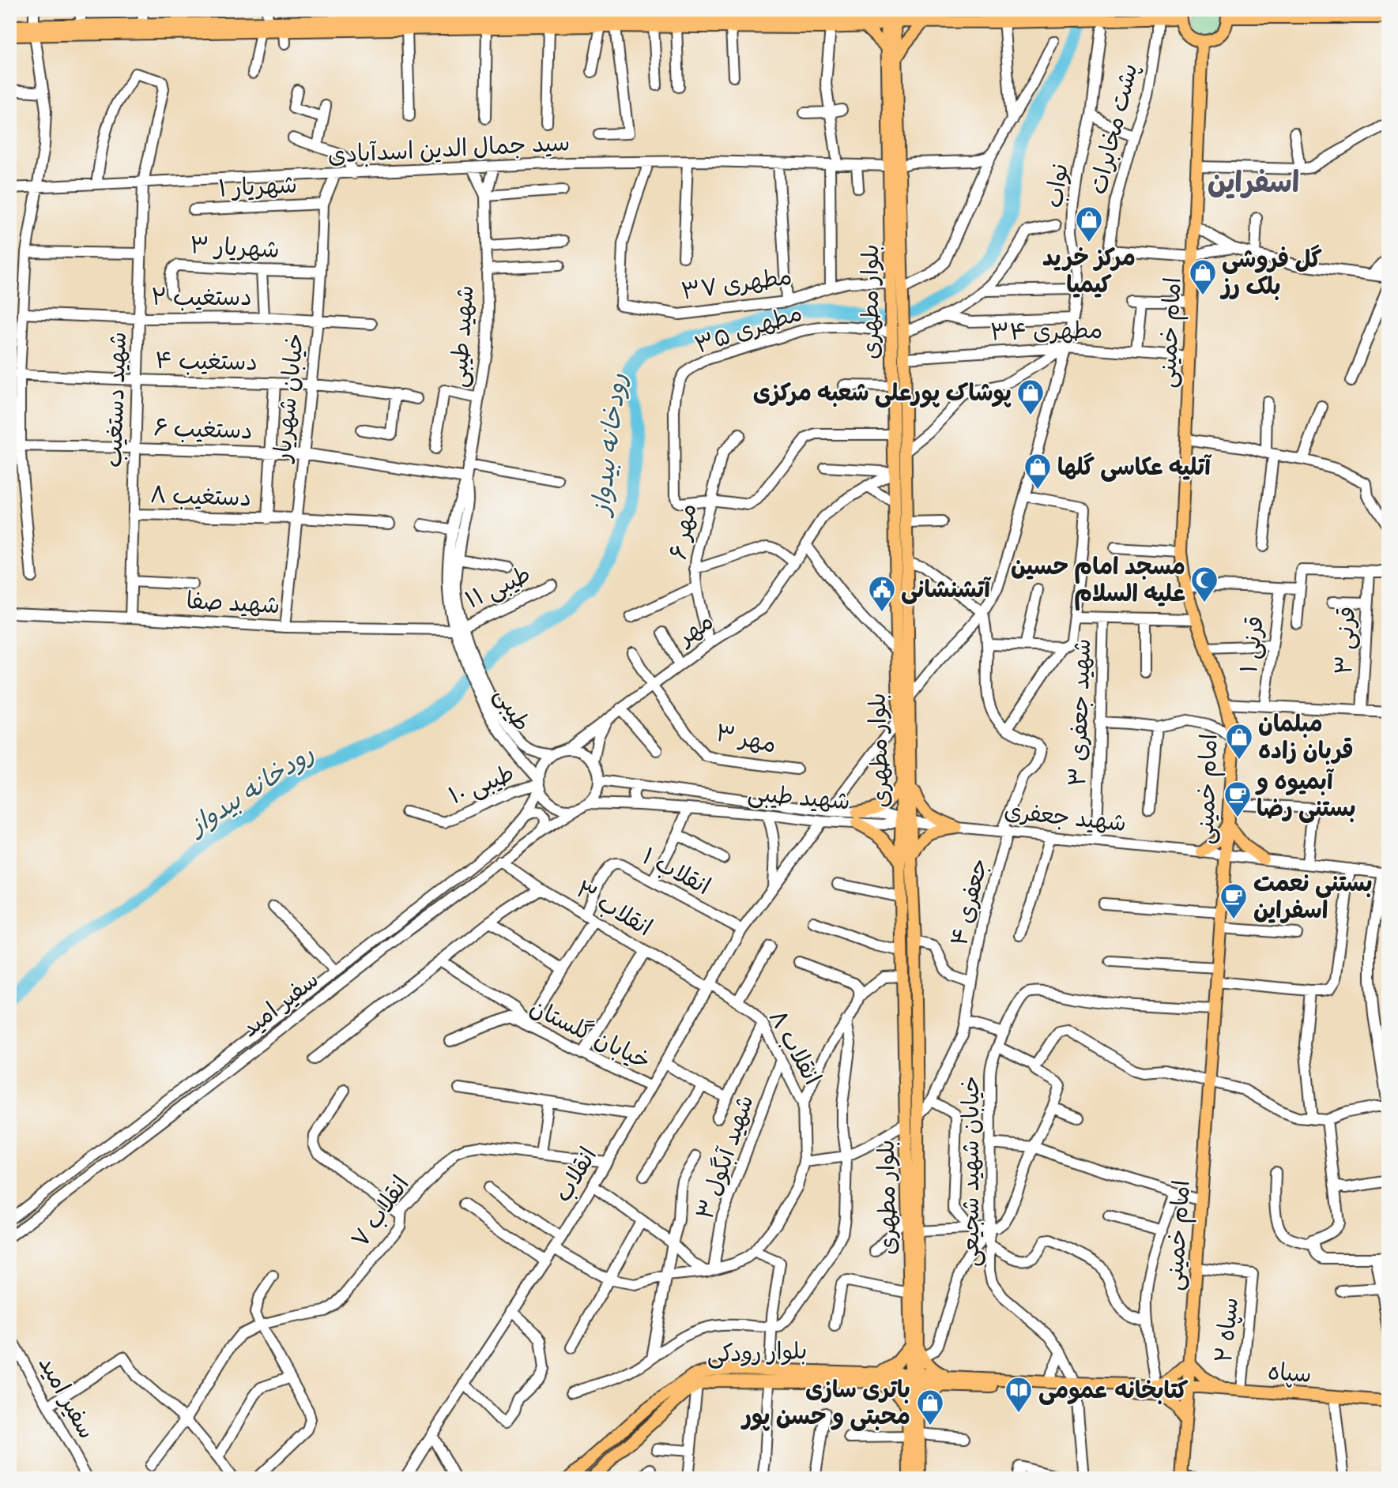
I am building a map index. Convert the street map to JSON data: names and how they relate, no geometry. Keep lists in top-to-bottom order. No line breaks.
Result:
{"streets":{"main road":["بلوار مطهری","امام خمینی","بلوار رودکی","سپاه"],"street":["پشت مخابرات","سید جمال الدین اسدآبادی","نواب","شهریار ۱","شهریار ۳","مطهری ۳۷","دستغیب ۲","مطهری ۳۵","مطهری ۳۴","شهید طیبی","دستغیب ۴","خیابان شهریار","شهید دستغیب","دستغیب ۶","دستغیب ۸","مهر ۶","طیبی ۱۱","شهید صفا","مهر","قرنی ۳","قرنی ۱","طیبی","شهید جعفری ۳","مهر ۳","طیبی ۱۰","شهید جعفری","انقلاب ۱","جعفری ۴","انقلاب ۳","سفیر امید","خیابان گلستان","انقلاب ۸","شهید آبگول ۳","خیابان شهید شجیعی","انقلاب","انقلاب ۷","سپاه ۲"]},"crossings":[["پشت مخابرات","امام خمینی"],["سید جمال الدین اسدآبادی","مطهری ۳۷"],["سید جمال الدین اسدآبادی","بلوار مطهری"],["سید جمال الدین اسدآبادی","شهید طیبی"],["سید جمال الدین اسدآبادی","خیابان شهریار"],["سید جمال الدین اسدآبادی","شهید دستغیب"],["نواب","بلوار مطهری"],["نواب","مطهری ۳۴"],["شهریار ۱","خیابان شهریار"],["شهریار ۳","خیابان شهریار"],["مطهری ۳۷","بلوار مطهری"],["دستغیب ۲","خیابان شهریار"],["دستغیب ۲","شهید دستغیب"],["بلوار مطهری","مطهری ۳۵"],["بلوار مطهری","مطهری ۳۴"],["بلوار مطهری","شهید طیبی"],["بلوار مطهری","مهر"],["بلوار مطهری","شهید جعفری"],["بلوار مطهری","جعفری ۴"],["بلوار مطهری","بلوار رودکی"],["مطهری ۳۵","مهر ۶"],["مطهری ۳۴","امام خمینی"],["امام خمینی","شهید جعفری"],["امام خمینی","خیابان شهید شجیعی"],["امام خمینی","سپاه ۲"],["امام خمینی","سپاه"],["شهید طیبی","دستغیب ۶"],["شهید طیبی","طیبی ۱۱"],["شهید طیبی","شهید صفا"],["شهید طیبی","مهر"],["شهید طیبی","طیبی"],["شهید طیبی","طیبی ۱۰"],["شهید طیبی","شهید جعفری"],["شهید طیبی","سفیر امید"],["شهید طیبی","انقلاب"],["دستغیب ۴","خیابان شهریار"],["دستغیب ۴","شهید دستغیب"],["خیابان شهریار","دستغیب ۶"],["خیابان شهریار","دستغیب ۸"],["خیابان شهریار","شهید صفا"],["شهید دستغیب","دستغیب ۶"],["شهید دستغیب","دستغیب ۸"],["شهید دستغیب","شهید صفا"],["مهر ۶","مهر"],["طیبی ۱۱","شهید صفا"],["مهر","طیبی"],["مهر","مهر ۳"],["مهر","طیبی ۱۰"],["مهر","سفیر امید"],["طیبی","طیبی ۱۰"],["طیبی","سفیر امید"],["شهید جعفری ۳","شهید جعفری"],["طیبی ۱۰","سفیر امید"],["شهید جعفری","جعفری ۴"],["انقلاب ۱","انقلاب ۳"],["انقلاب ۱","انقلاب"],["انقلاب ۳","سفیر امید"],["انقلاب ۳","انقلاب ۸"],["انقلاب ۳","انقلاب"],["خیابان گلستان","انقلاب"],["انقلاب ۸","شهید آبگول ۳"],["انقلاب ۸","انقلاب"],["انقلاب","انقلاب ۷"],["سپاه ۲","سپاه"]],"districts":["اسفراین"],"water":["رودخانه بیدواز"],"places":{"shop":["مرکز خرید کیمیا","گل فروشی بلک رز","پوشاک پورعلی شعبه مرکزی","آتلیه عکاسی گلها","مبلمان قربان زاده","باتری سازی محبتی و حسن پور"],"mosque":["مسجد امام حسین علیه السلام"],"public building":["آتشنشانی"],"cafe":["آبمیوه و بستنی رضا","بستنی نعمت اسفراین"],"library":["کتابخانه عمومی"]}}
